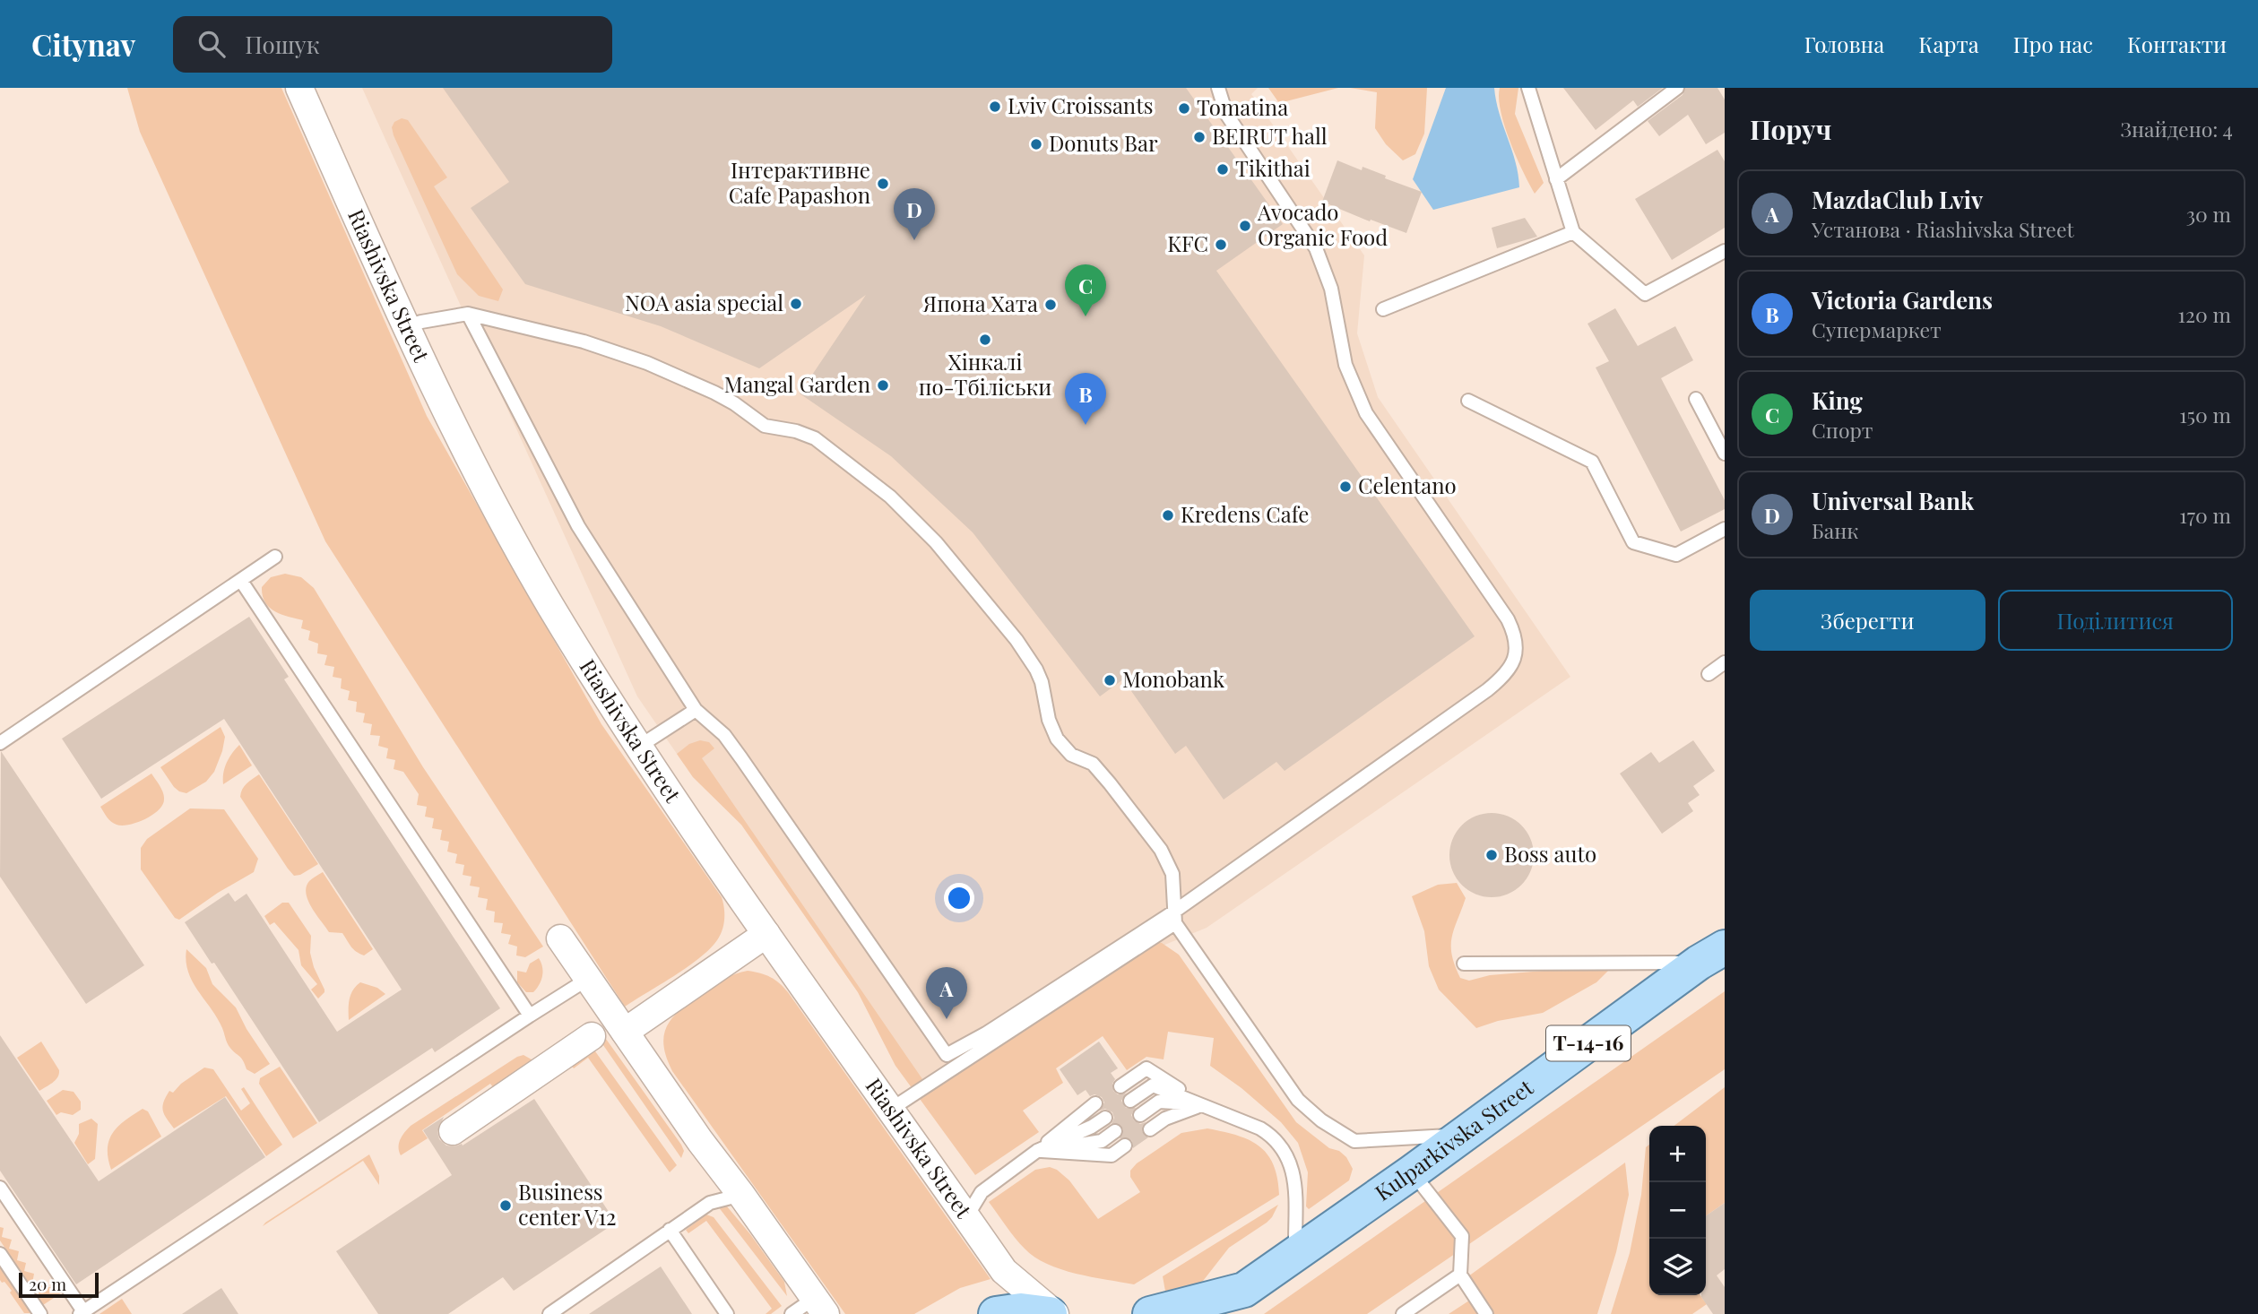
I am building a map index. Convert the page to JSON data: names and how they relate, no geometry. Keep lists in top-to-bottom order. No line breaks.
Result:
{"streets":{"main road":["Т-14-16","Kulparkivska Street"],"street":["Riashivska Street"]},"places":["Lviv Croissants","Tomatina","BEIRUT hall","Donuts Bar","Tikithai","Інтерактивне Cafe Papashon","Avocado Organic Food","KFC","NOA asia special","Япона Хата","Хінкалі по-Тбіліськи","Mangal Garden","Celentano","Kredens Cafe","Monobank","Boss auto","Business center V12"],"scale_bar":"20 m","page":{"header":"Citynav","search":"Пошук","nav":["Головна","Карта","Про нас","Контакти"],"heading":["Поруч","Знайдено: 4"],"list":[{"mark":"A","name":"MazdaClub Lviv","note":"Установа · Riashivska Street","value":"30 m"},{"mark":"B","name":"Victoria Gardens","note":"Супермаркет","value":"120 m"},{"mark":"C","name":"King","note":"Спорт","value":"150 m"},{"mark":"D","name":"Universal Bank","note":"Банк","value":"170 m"}],"pins":["D","C","B","A"],"buttons":["Зберегти","Поділитися"],"map_buttons":["+","−"],"scale":"20 m"}}
